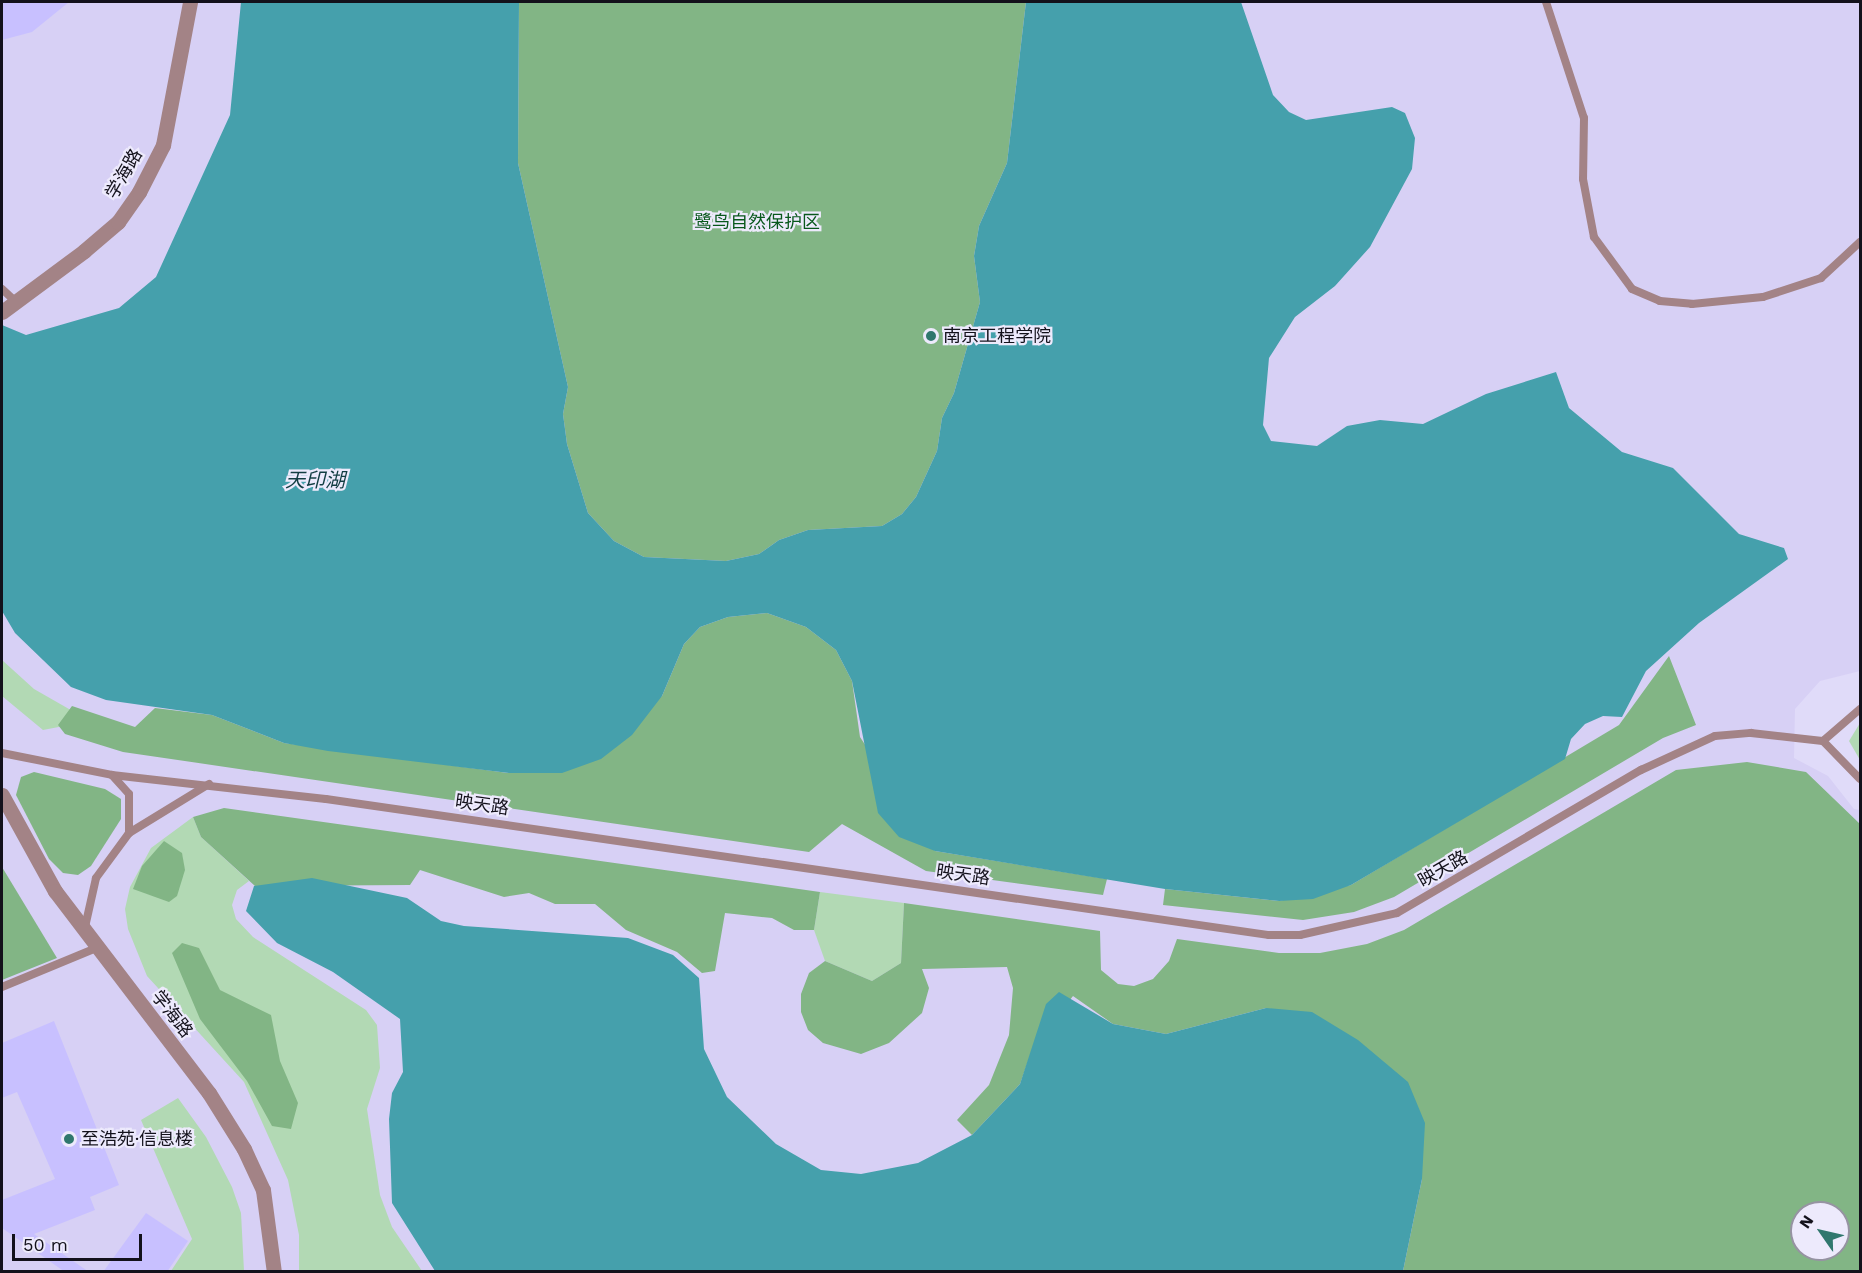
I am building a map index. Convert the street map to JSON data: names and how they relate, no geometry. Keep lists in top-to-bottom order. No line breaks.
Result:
{"streets":{"street":["学海路"],"lane":["映天路"]},"water":["天印湖"],"parks":["鹭鸟自然保护区"],"places":["南京工程学院","至浩苑·信息楼"],"scale_bar":"50 m","north":"top left"}
